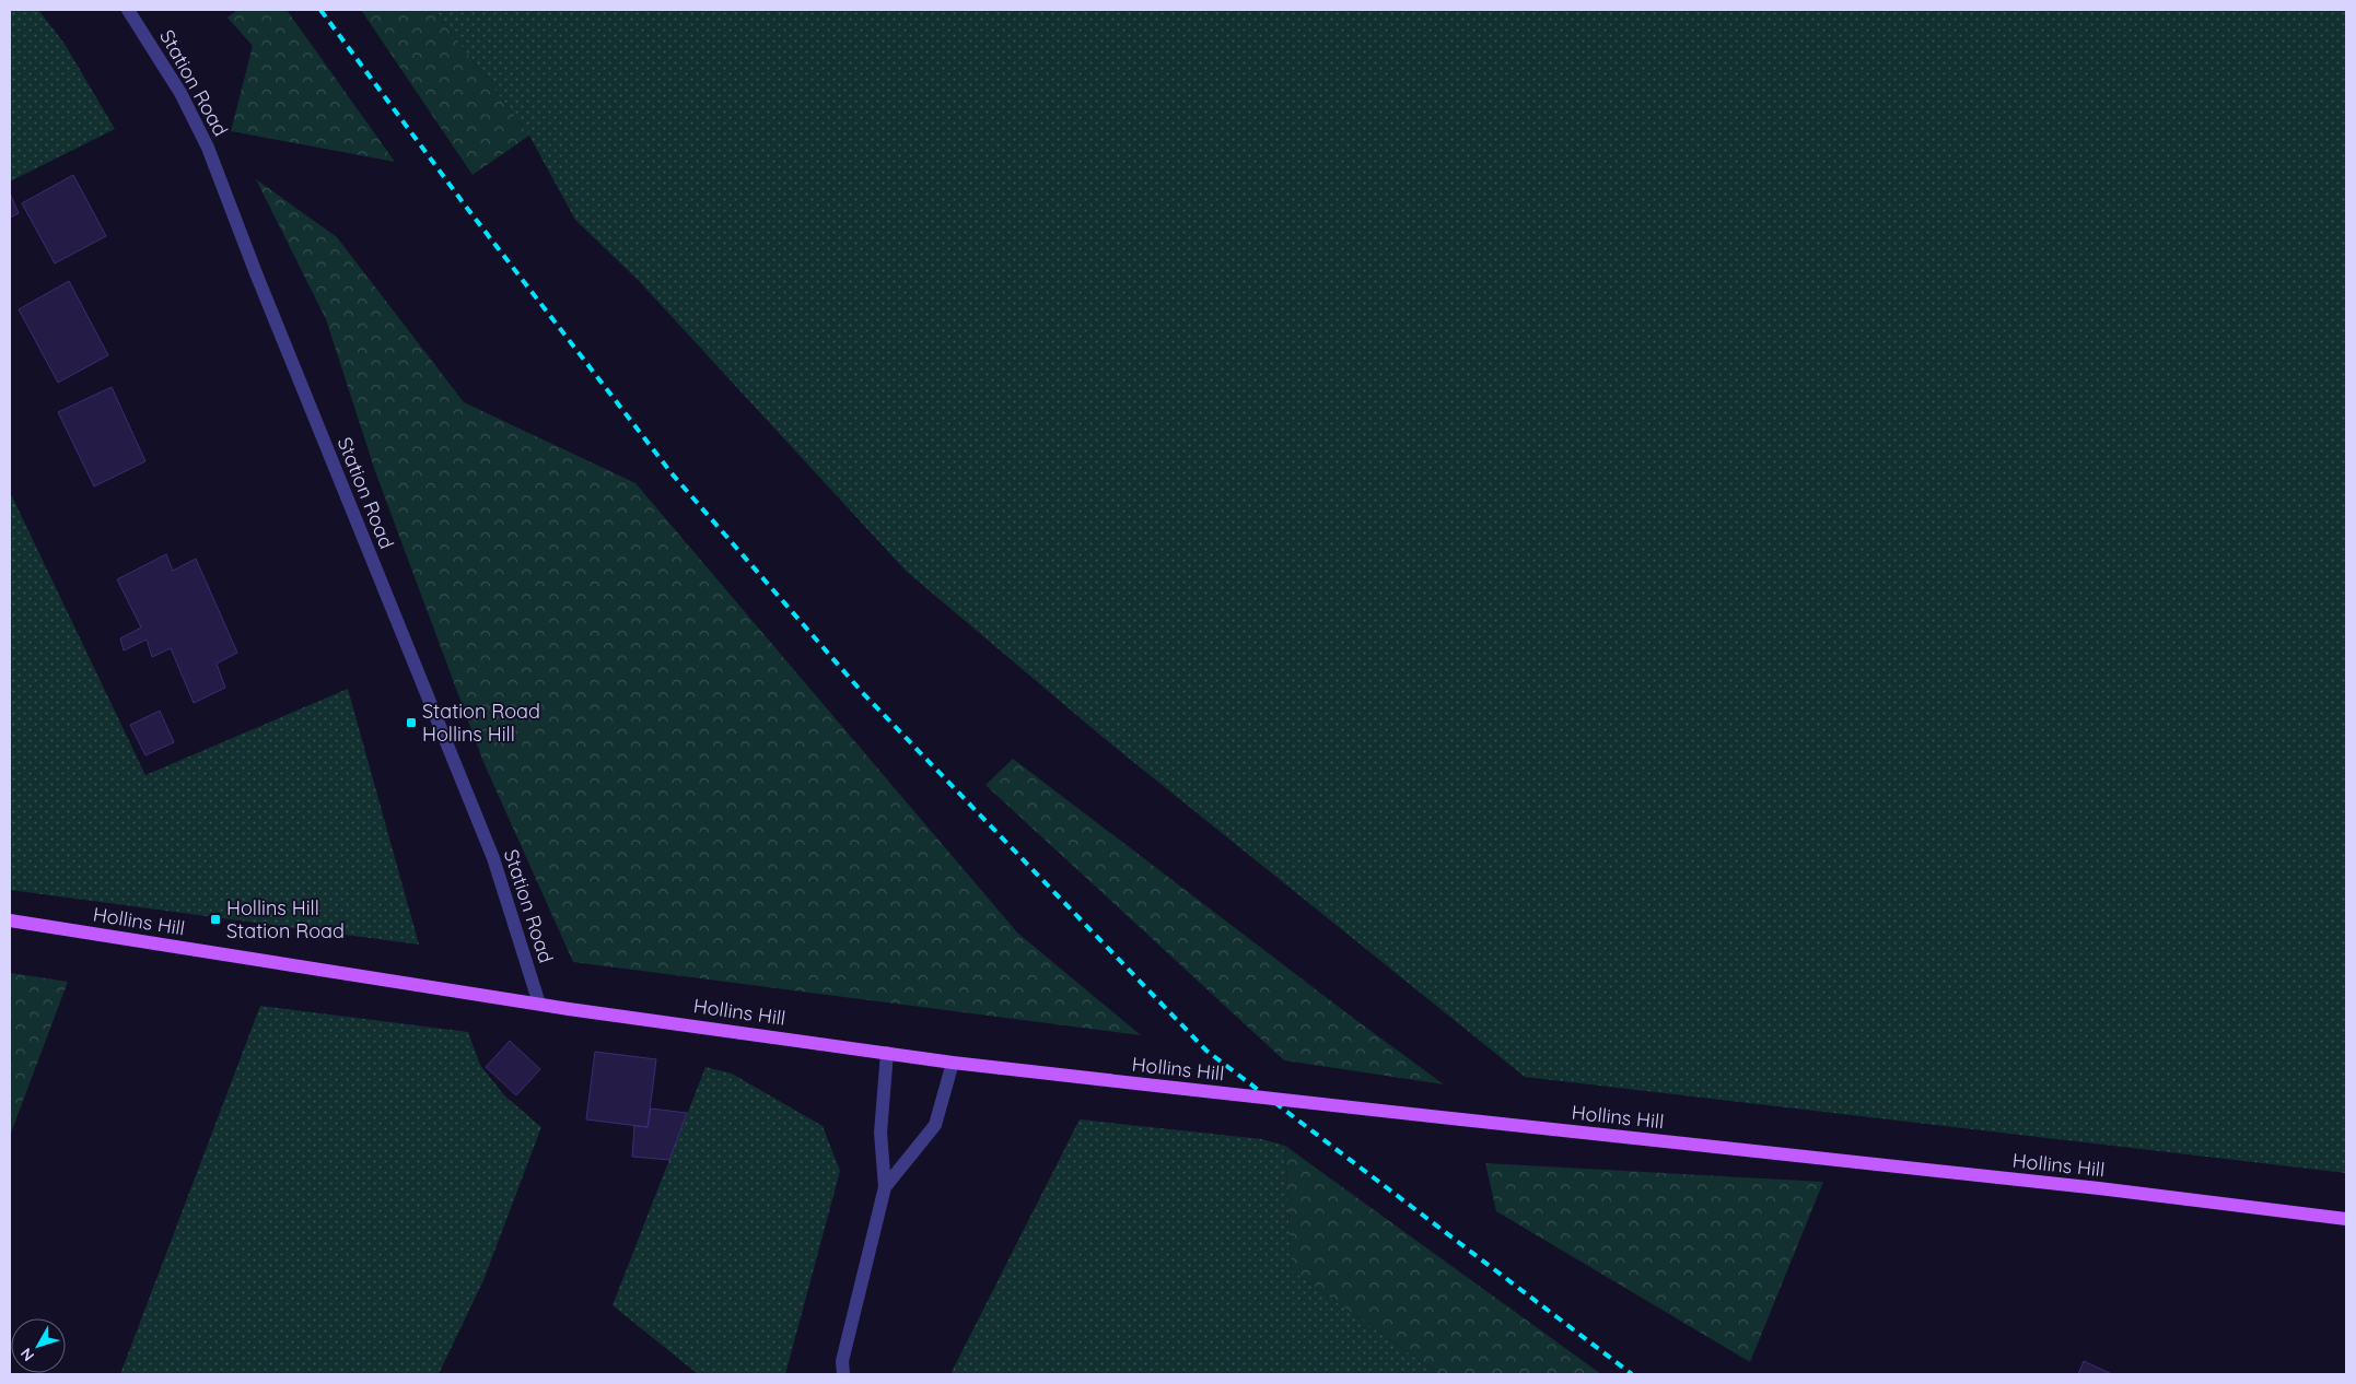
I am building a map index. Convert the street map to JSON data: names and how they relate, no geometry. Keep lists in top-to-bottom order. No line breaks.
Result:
{"streets":{"main road":["Hollins Hill"],"street":["Station Road"]},"crossings":[["Station Road","Hollins Hill"]],"places":{"transit":["Station Road Hollins Hill","Hollins Hill Station Road"]},"north":"bottom left"}
